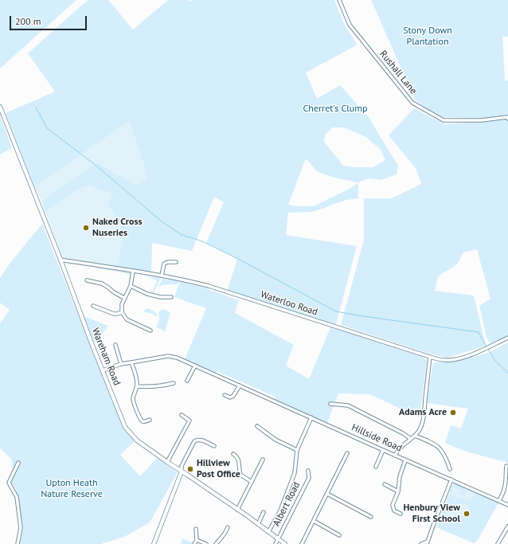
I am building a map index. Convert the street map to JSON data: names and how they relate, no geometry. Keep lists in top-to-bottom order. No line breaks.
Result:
{"streets":{"street":["Rushall Lane","Waterloo Road","Wareham Road","Hillside Road","Albert Road"]},"crossings":[["Waterloo Road","Wareham Road"],["Wareham Road","Hillside Road"],["Wareham Road","Albert Road"]],"parks":["Stony Down Plantation","Cherret's Clump","Upton Heath Nature Reserve"],"places":["Naked Cross Nuseries","Adams Acre","Hillview Post Office","Henbury View First School"],"scale_bar":"200 m"}
